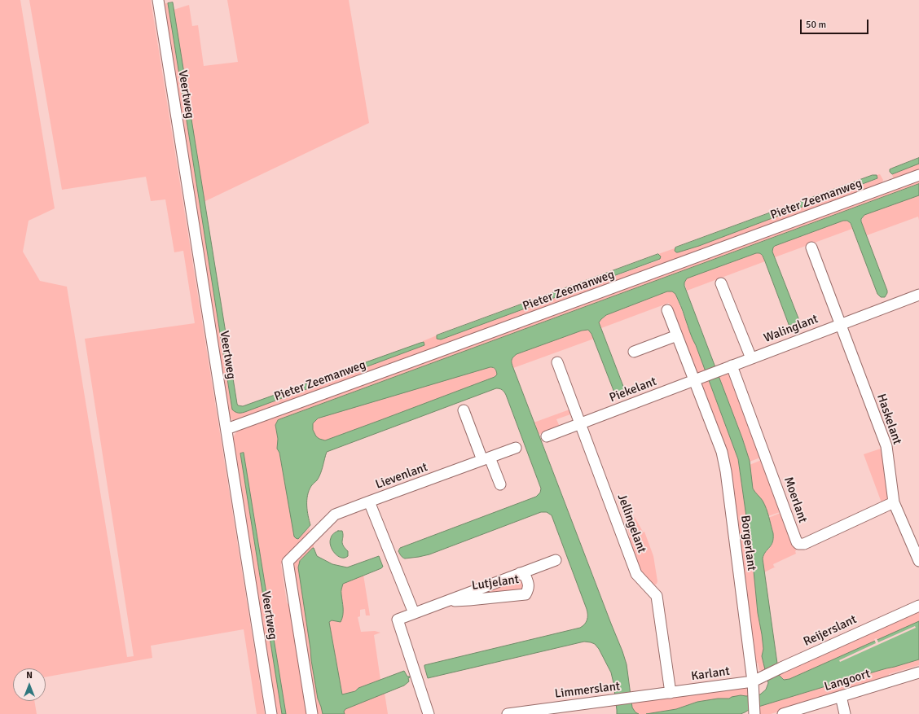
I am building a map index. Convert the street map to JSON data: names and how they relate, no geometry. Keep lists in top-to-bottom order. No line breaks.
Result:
{"streets":{"street":["Veertweg","Pieter Zeemanweg","Walinglant","Piekelant","Haskelant","Lievenlant","Moerlant","Jellingelant","Borgerlant","Lutjelant","Reijerslant","Karlant","Langoort","Limmerslant"]},"crossings":[["Veertweg","Pieter Zeemanweg"],["Walinglant","Piekelant"],["Walinglant","Haskelant"],["Walinglant","Moerlant"],["Walinglant","Borgerlant"],["Piekelant","Jellingelant"],["Piekelant","Borgerlant"],["Haskelant","Moerlant"],["Lievenlant","Lutjelant"],["Jellingelant","Karlant"],["Jellingelant","Limmerslant"],["Borgerlant","Reijerslant"],["Borgerlant","Karlant"],["Reijerslant","Karlant"],["Karlant","Limmerslant"]],"scale_bar":"50 m","north":"top"}
